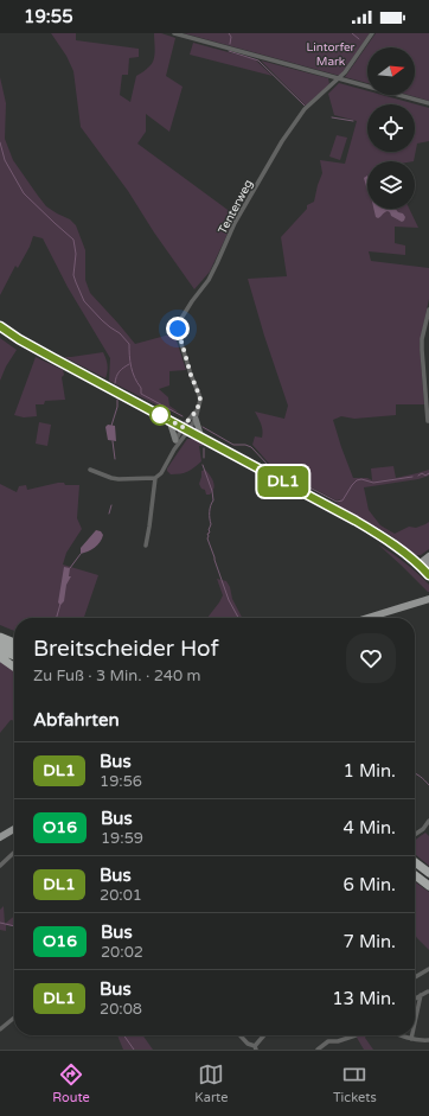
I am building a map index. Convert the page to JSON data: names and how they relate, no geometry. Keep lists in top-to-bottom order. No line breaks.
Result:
{"streets":{"street":["Tenterweg"]},"parks":["Lintorfer Mark"],"lines":["bus line DL1"],"north":"right","page":{"status":"19:55","on_map":"DL1","heading":[["Breitscheider Hof","Zu Fuß · 3 Min. · 240 m"],"Abfahrten"],"list":[{"mark":"DL1","name":"Bus","note":"19:56","value":"1 Min."},{"mark":"O16","name":"Bus","note":"19:59","value":"4 Min."},{"mark":"DL1","name":"Bus","note":"20:01","value":"6 Min."},{"mark":"O16","name":"Bus","note":"20:02","value":"7 Min."},{"mark":"DL1","name":"Bus","note":"20:08","value":"13 Min."}],"tabs":["Route","Karte","Tickets"]}}
